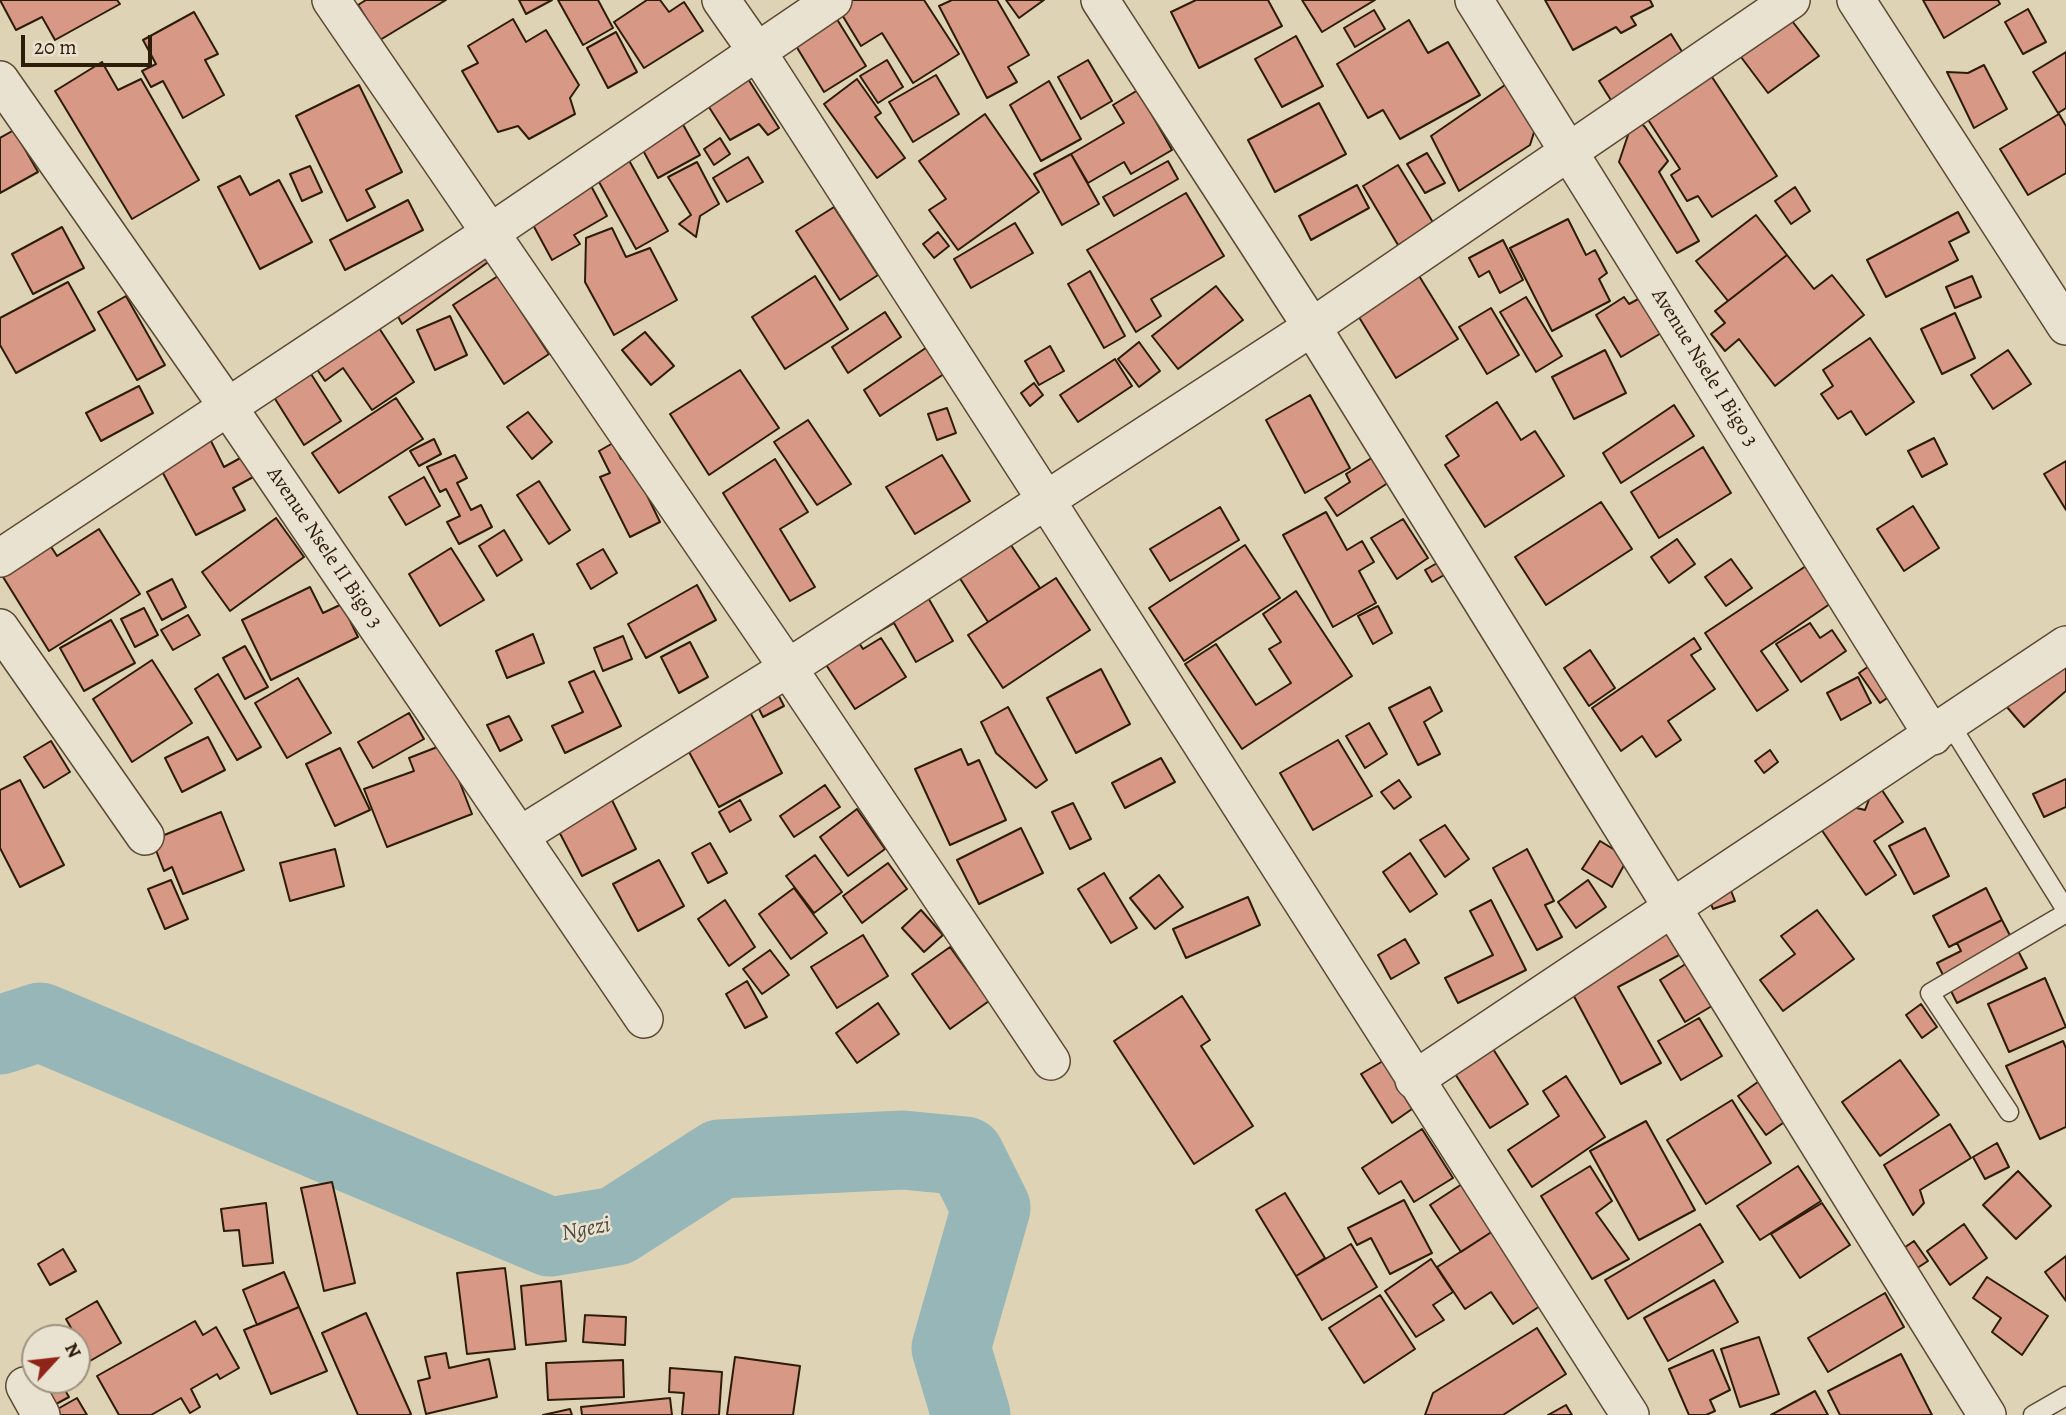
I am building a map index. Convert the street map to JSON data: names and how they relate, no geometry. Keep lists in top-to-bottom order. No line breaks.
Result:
{"streets":{"street":["Avenue Nsele I Bigo 3","Avenue Nsele II Bigo 3"]},"water":["Ngezi"],"scale_bar":"20 m","north":"top right"}
